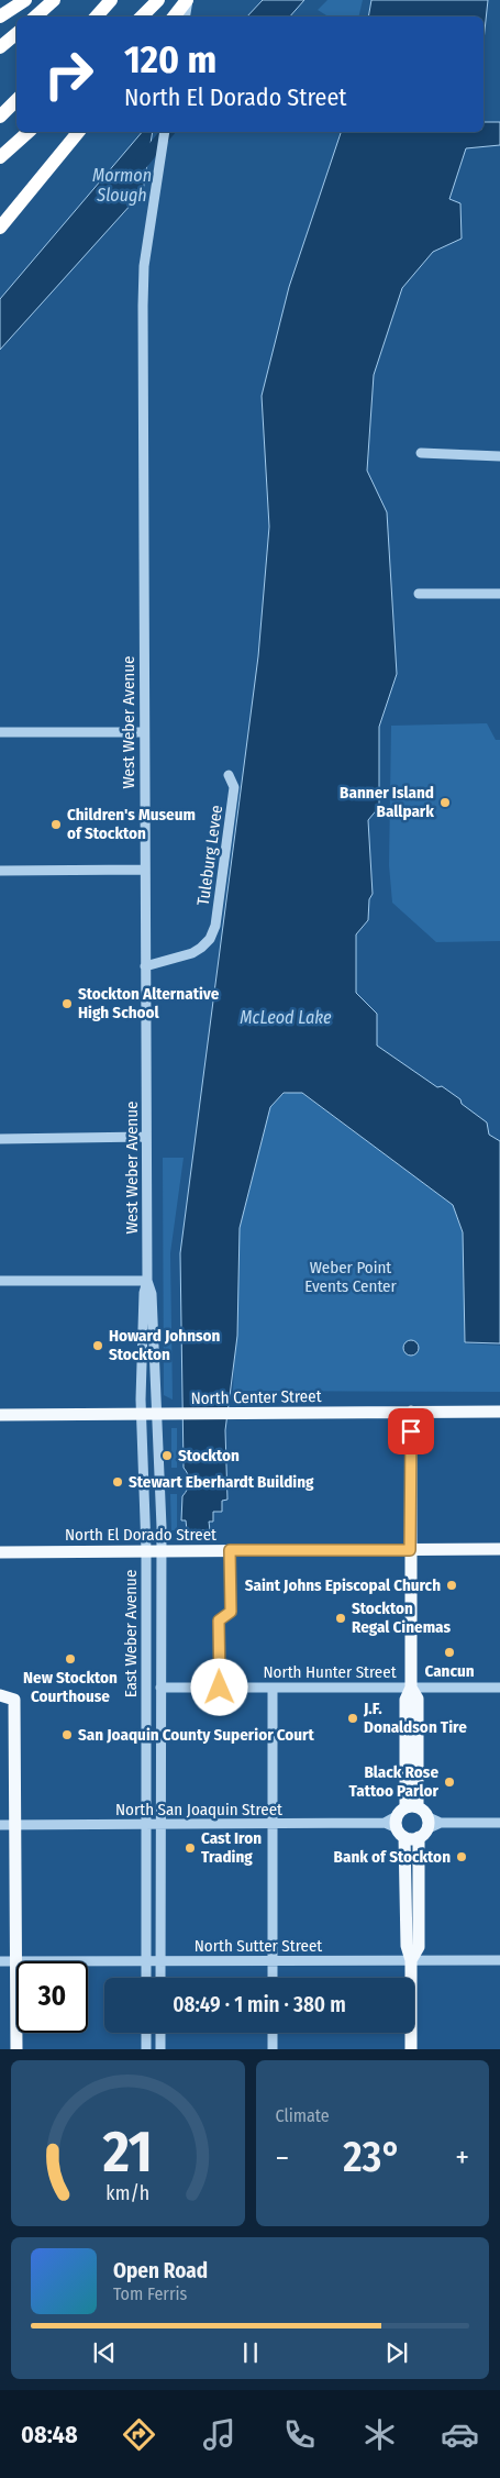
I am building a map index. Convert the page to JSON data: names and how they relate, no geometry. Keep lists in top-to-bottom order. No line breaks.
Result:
{"streets":{"main road":["North Center Street","North El Dorado Street"],"street":["West Weber Avenue","Tuleburg Levee","East Weber Avenue","North Hunter Street","North San Joaquin Street","North Sutter Street"]},"crossings":[["West Weber Avenue","Tuleburg Levee"],["West Weber Avenue","North Center Street"],["West Weber Avenue","East Weber Avenue"],["North Center Street","East Weber Avenue"],["North El Dorado Street","East Weber Avenue"],["East Weber Avenue","North Hunter Street"],["East Weber Avenue","North San Joaquin Street"],["East Weber Avenue","North Sutter Street"]],"water":["Mormon Slough","McLeod Lake"],"parks":["Weber Point Events Center"],"places":["Banner Island Ballpark","Children's Museum of Stockton","Stockton Alternative High School","Howard Johnson Stockton","Stockton","Stewart Eberhardt Building","Saint Johns Episcopal Church","Stockton Regal Cinemas","Cancun","New Stockton Courthouse","J.F. Donaldson Tire","San Joaquin County Superior Court","Black Rose Tattoo Parlor","Cast Iron Trading","Bank of Stockton"],"page":{"turn":["120 m","North El Dorado Street"],"limit":"30","trip":"08:49 · 1 min · 380 m","tile":"Climate","heat":["−","23°","+"],"song":["Open Road","Tom Ferris"],"tabs":"08:48","gauge":["21","km/h"]}}
